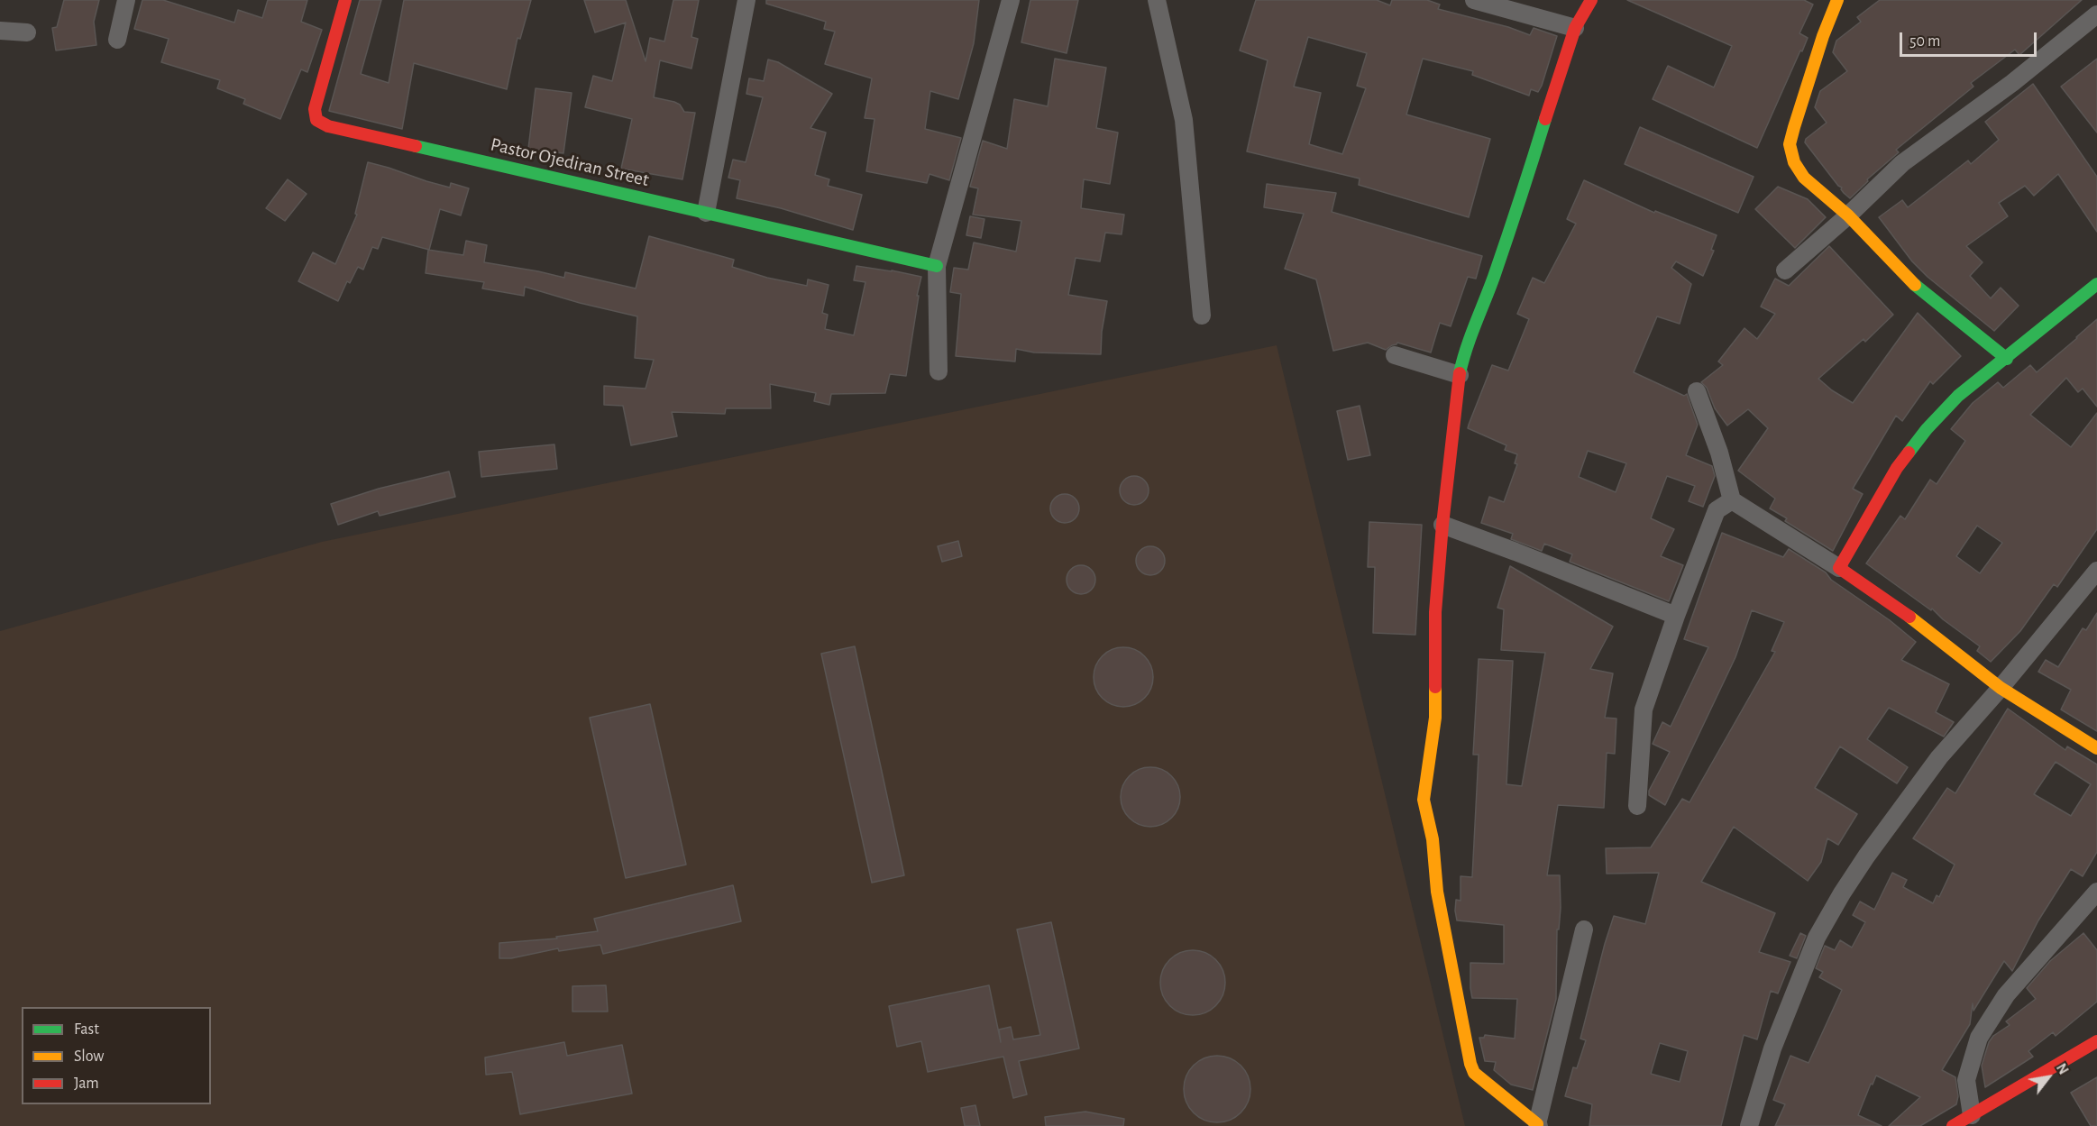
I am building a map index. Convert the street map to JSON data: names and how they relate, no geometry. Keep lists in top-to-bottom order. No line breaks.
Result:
{"streets":{"street":["Pastor Ojediran Street"]},"legend":["Fast","Slow","Jam"],"scale_bar":"50 m","north":"top right"}
